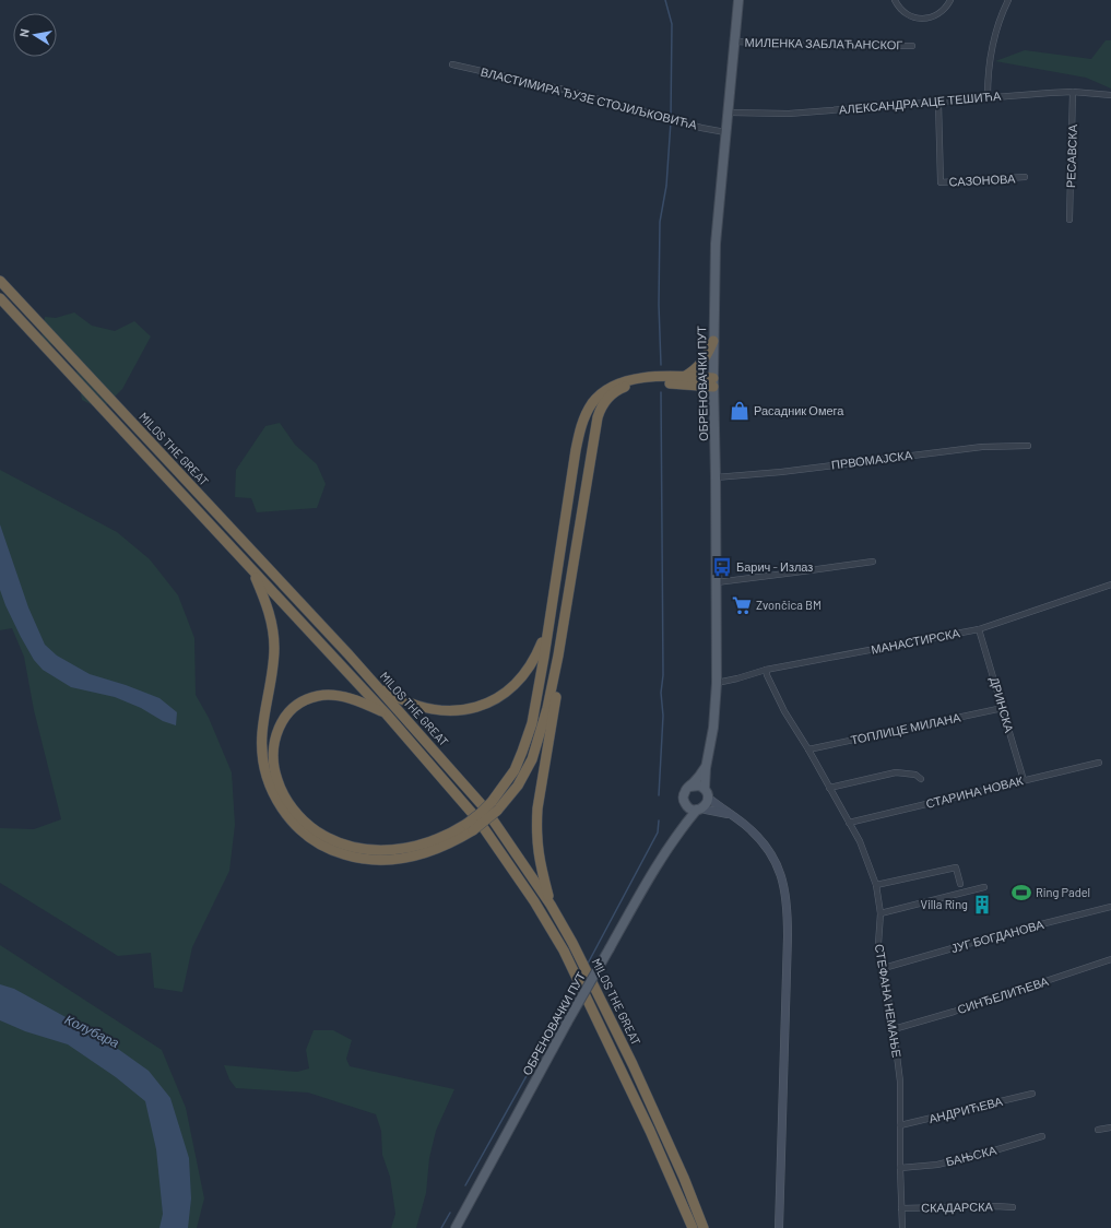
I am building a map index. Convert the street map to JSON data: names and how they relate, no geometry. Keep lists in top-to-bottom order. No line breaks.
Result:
{"streets":{"highway":["MILOS THE GREAT"],"main road":["ОБРЕНОВАЧКИ ПУТ"],"street":["МИЛЕНКА ЗАБЛАЋАНСКОГ","ВЛАСТИМИРА ЂУЗЕ СТОЈИЉКОВИЋА","АЛЕКСАНДРА АЦЕ ТЕШИЋА","РЕСАВСКА","САЗОНОВА","ПРВОМАЈСКА","МАНАСТИРСКА","ДРИНСКА","ТОПЛИЦЕ МИЛАНА","СТАРИНА НОВАК","ЈУГ БОГДАНОВА","СИНЂЕЛИЋЕВА","СТЕФАНА НЕМАЊЕ","АНДРИЋЕВА","БАЊСКА","СКАДАРСКА"]},"crossings":[["МИЛЕНКА ЗАБЛАЋАНСКОГ","ОБРЕНОВАЧКИ ПУТ"],["ВЛАСТИМИРА ЂУЗЕ СТОЈИЉКОВИЋА","ОБРЕНОВАЧКИ ПУТ"],["АЛЕКСАНДРА АЦЕ ТЕШИЋА","РЕСАВСКА"],["АЛЕКСАНДРА АЦЕ ТЕШИЋА","САЗОНОВА"],["АЛЕКСАНДРА АЦЕ ТЕШИЋА","ОБРЕНОВАЧКИ ПУТ"],["ОБРЕНОВАЧКИ ПУТ","ПРВОМАЈСКА"],["ОБРЕНОВАЧКИ ПУТ","МАНАСТИРСКА"],["МАНАСТИРСКА","ДРИНСКА"],["МАНАСТИРСКА","СТЕФАНА НЕМАЊЕ"],["ДРИНСКА","ТОПЛИЦЕ МИЛАНА"],["ДРИНСКА","СТАРИНА НОВАК"],["ТОПЛИЦЕ МИЛАНА","СТЕФАНА НЕМАЊЕ"],["СТАРИНА НОВАК","СТЕФАНА НЕМАЊЕ"],["ЈУГ БОГДАНОВА","СТЕФАНА НЕМАЊЕ"],["СИНЂЕЛИЋЕВА","СТЕФАНА НЕМАЊЕ"],["СТЕФАНА НЕМАЊЕ","АНДРИЋЕВА"],["СТЕФАНА НЕМАЊЕ","БАЊСКА"],["СТЕФАНА НЕМАЊЕ","СКАДАРСКА"]],"water":["Колубара"],"places":{"shop":["Расадник Омега"],"bus stop":["Барич - Излаз"],"supermarket":["Zvončica BM"],"sports":["Ring Padel"],"building":["Villa Ring"]},"north":"left"}
